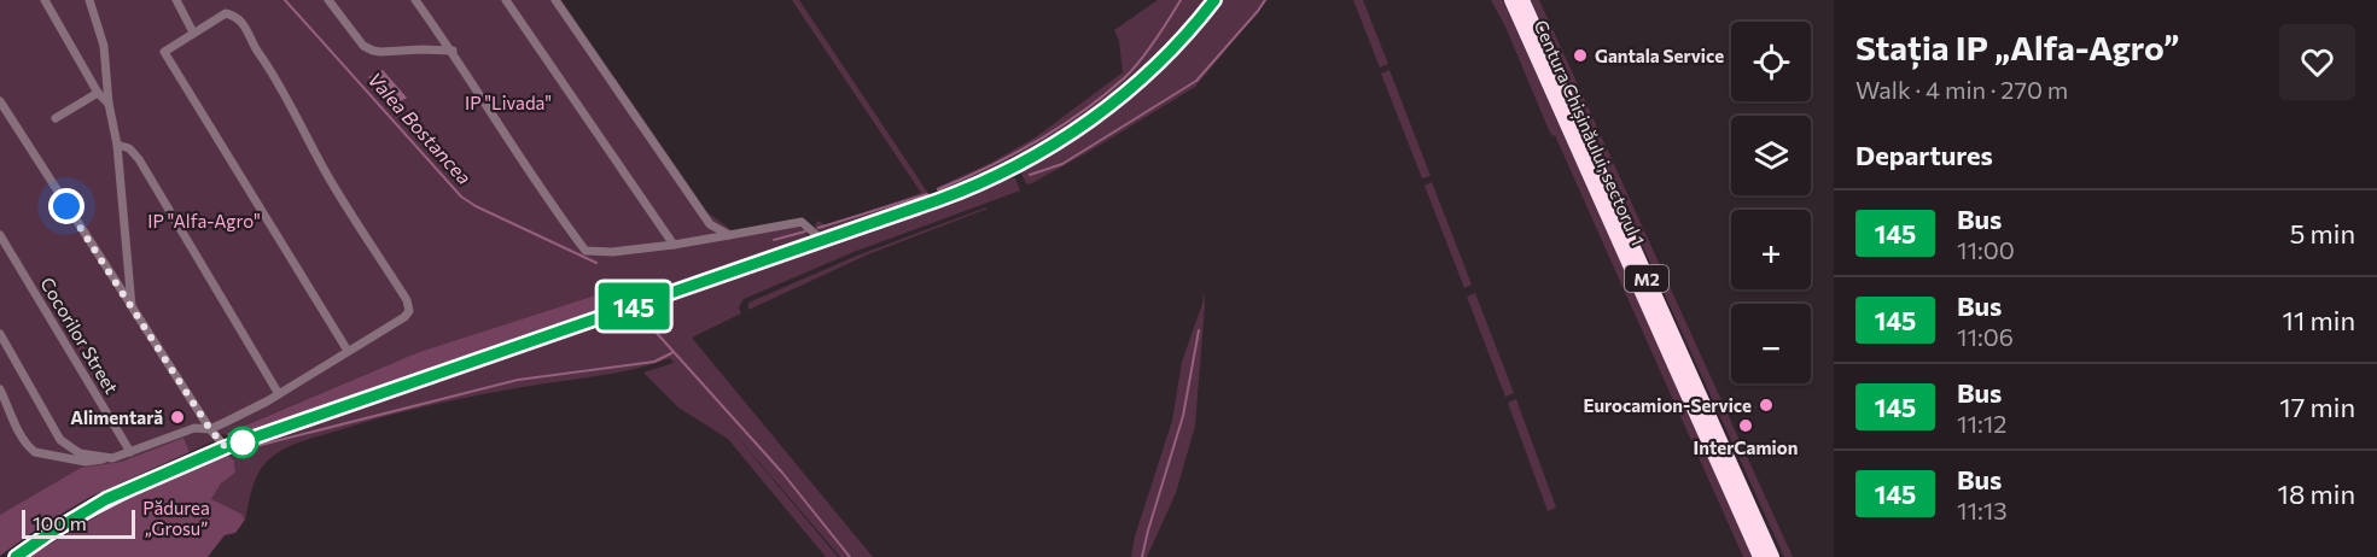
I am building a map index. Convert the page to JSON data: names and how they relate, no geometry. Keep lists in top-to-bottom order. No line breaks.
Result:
{"streets":{"highway":["Centura Chișinăului, sectorul 1","M2"],"street":["Cocorilor Street"]},"water":["Valea Bostancea"],"parks":["IP \"Livada\"","IP \"Alfa-Agro\"","Pădurea „Grosu”"],"places":["Gantala Service","Eurocamion-Service","Alimentară","InterCamion"],"lines":["bus line 145"],"scale_bar":"100 m","page":{"on_map":"145","heading":[["Stația IP „Alfa-Agro”","Walk · 4 min · 270 m"],"Departures"],"map_buttons":["+","−"],"list":[{"mark":"145","name":"Bus","note":"11:00","value":"5 min"},{"mark":"145","name":"Bus","note":"11:06","value":"11 min"},{"mark":"145","name":"Bus","note":"11:12","value":"17 min"},{"mark":"145","name":"Bus","note":"11:13","value":"18 min"}],"scale":"100 m"}}
